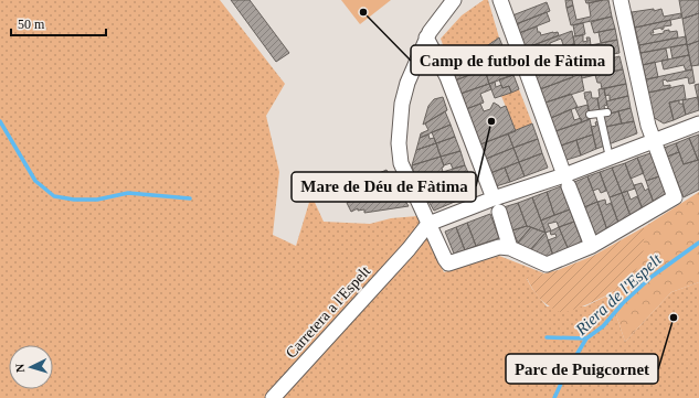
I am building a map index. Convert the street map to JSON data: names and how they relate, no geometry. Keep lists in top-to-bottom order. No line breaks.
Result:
{"streets":{"street":["Carretera a l'Espelt"]},"water":["Riera de l'Espelt"],"places":["Camp de futbol de Fàtima","Mare de Déu de Fàtima","Parc de Puigcornet"],"scale_bar":"50 m","north":"left"}
